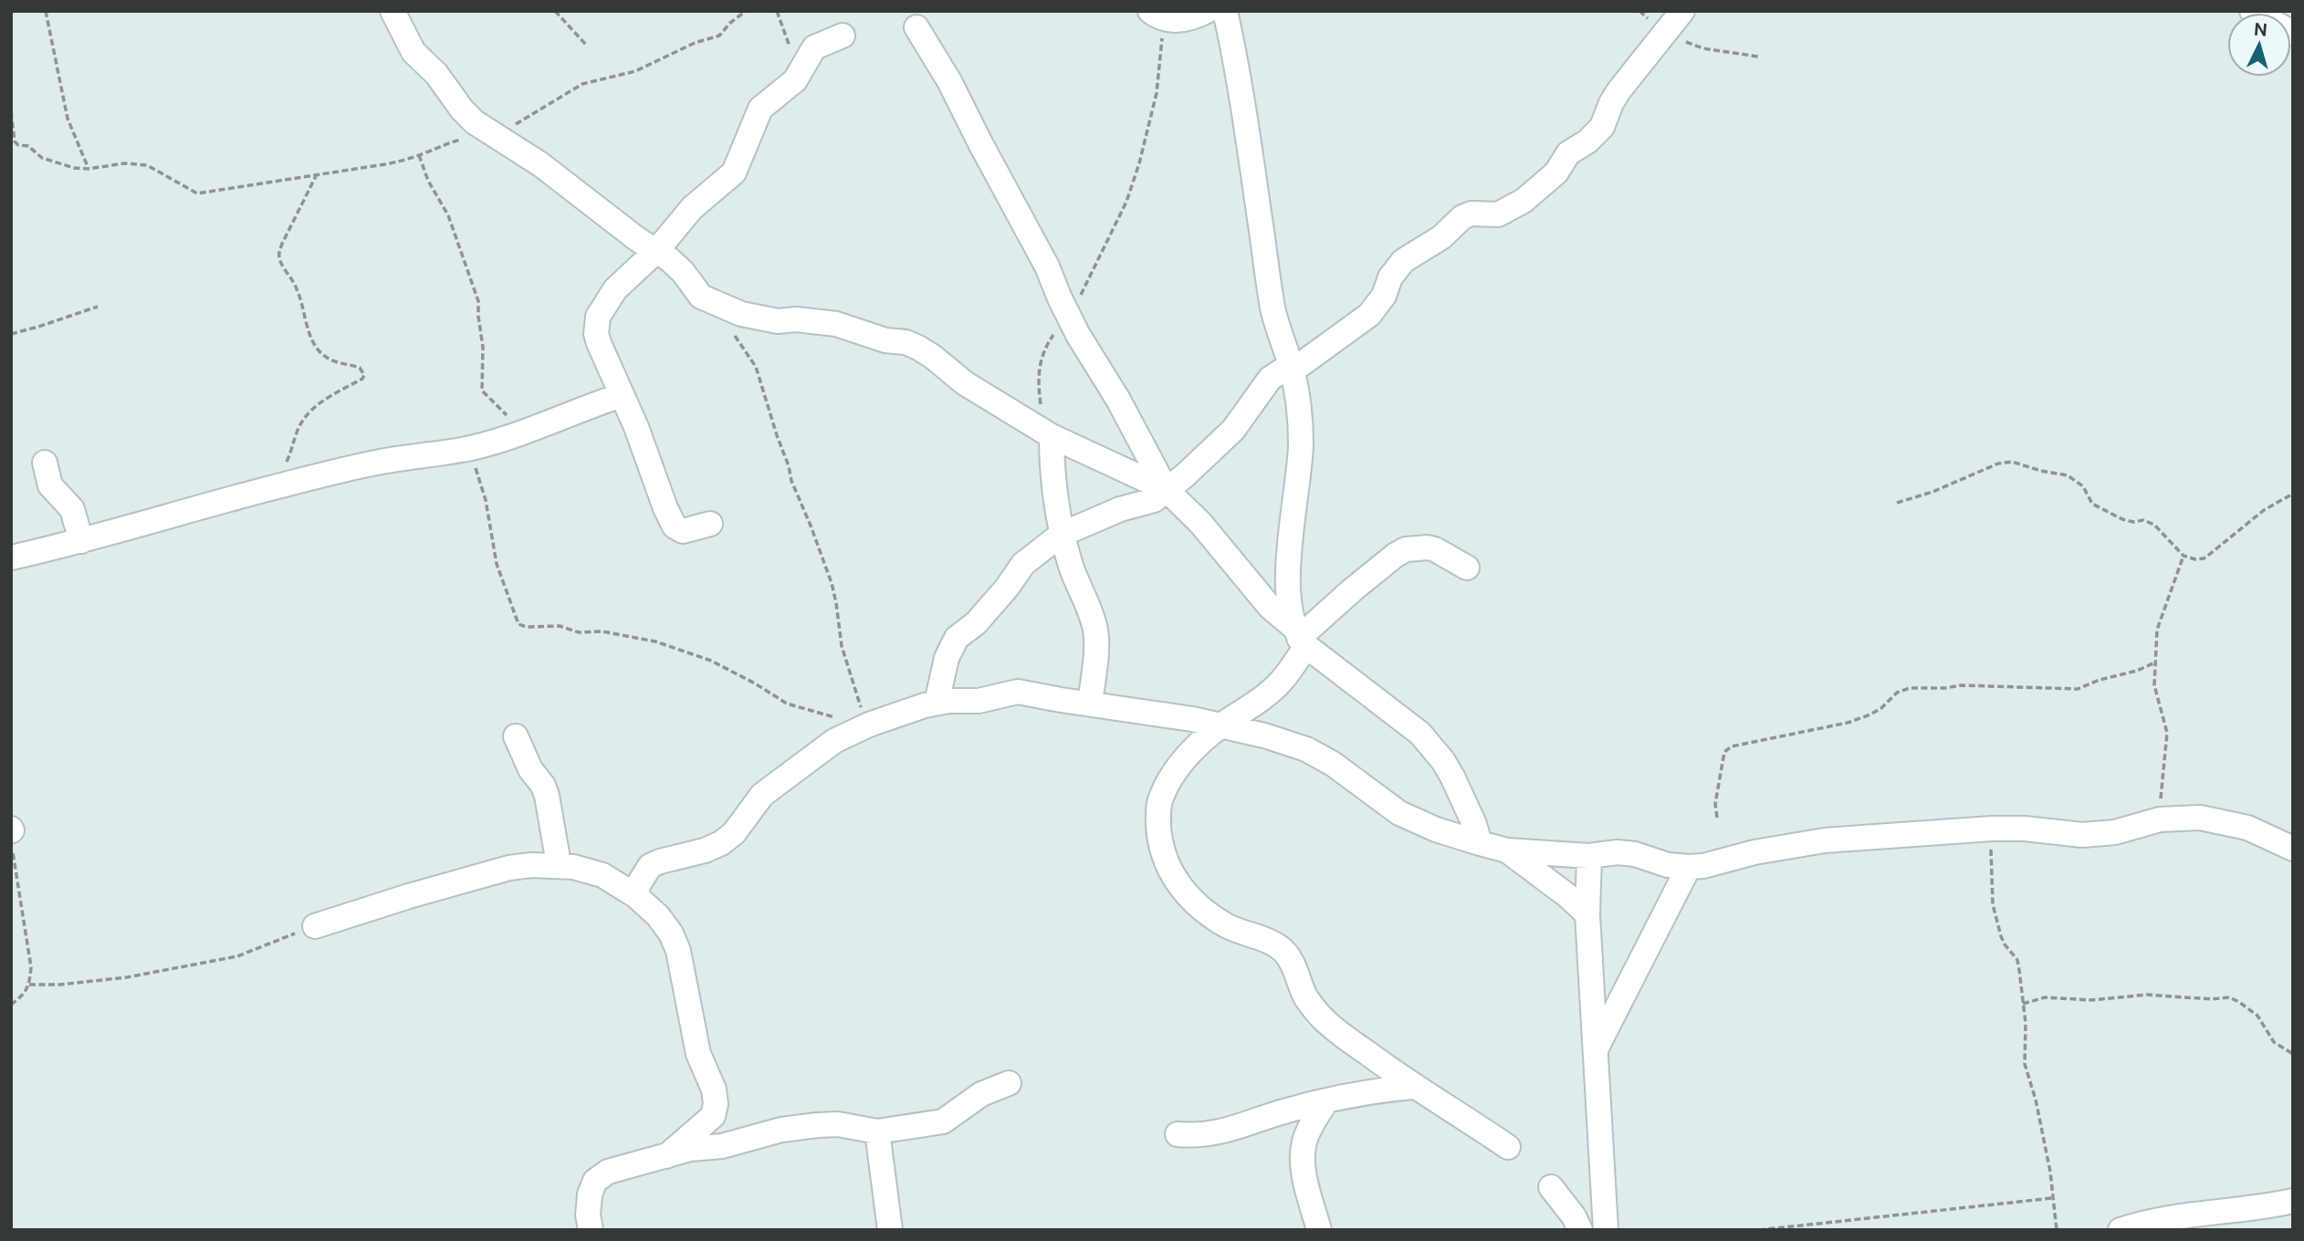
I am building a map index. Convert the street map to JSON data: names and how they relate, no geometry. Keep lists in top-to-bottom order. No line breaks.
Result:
{"north":"top"}
